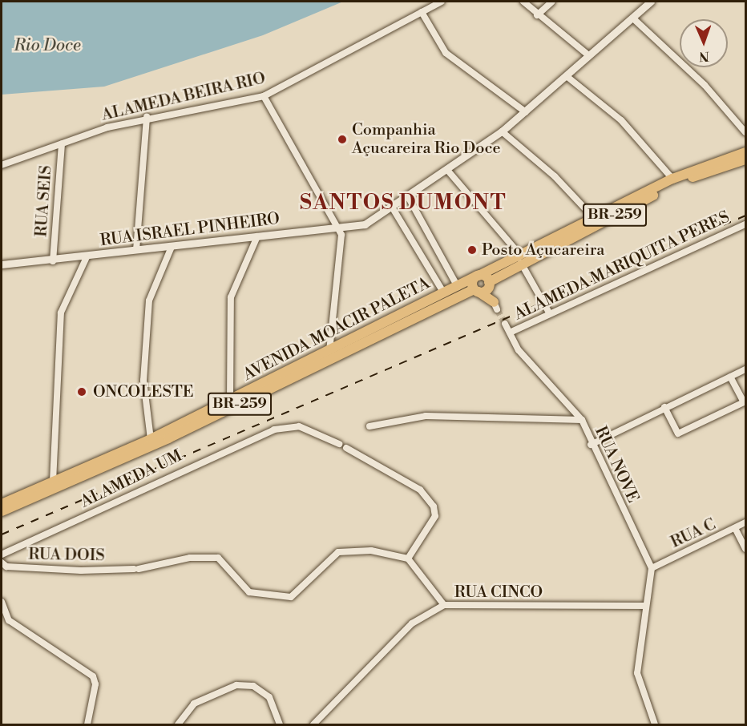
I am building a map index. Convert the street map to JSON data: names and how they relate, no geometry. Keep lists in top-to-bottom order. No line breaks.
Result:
{"streets":{"main road":["BR-259","AVENIDA MOACIR PALETA"],"street":["ALAMEDA BEIRA RIO","RUA SEIS","RUA ISRAEL PINHEIRO","ALAMEDA MARIQUITA PERES","RUA NOVE","ALAMEDA UM","RUA C","RUA DOIS","RUA CINCO"]},"crossings":[["ALAMEDA BEIRA RIO","RUA SEIS"],["RUA SEIS","RUA ISRAEL PINHEIRO"],["RUA NOVE","RUA C"]],"districts":["SANTOS DUMONT"],"water":["Rio Doce"],"places":["Companhia Açucareira Rio Doce","Posto Açucareira","ONCOLESTE"],"north":"bottom"}
